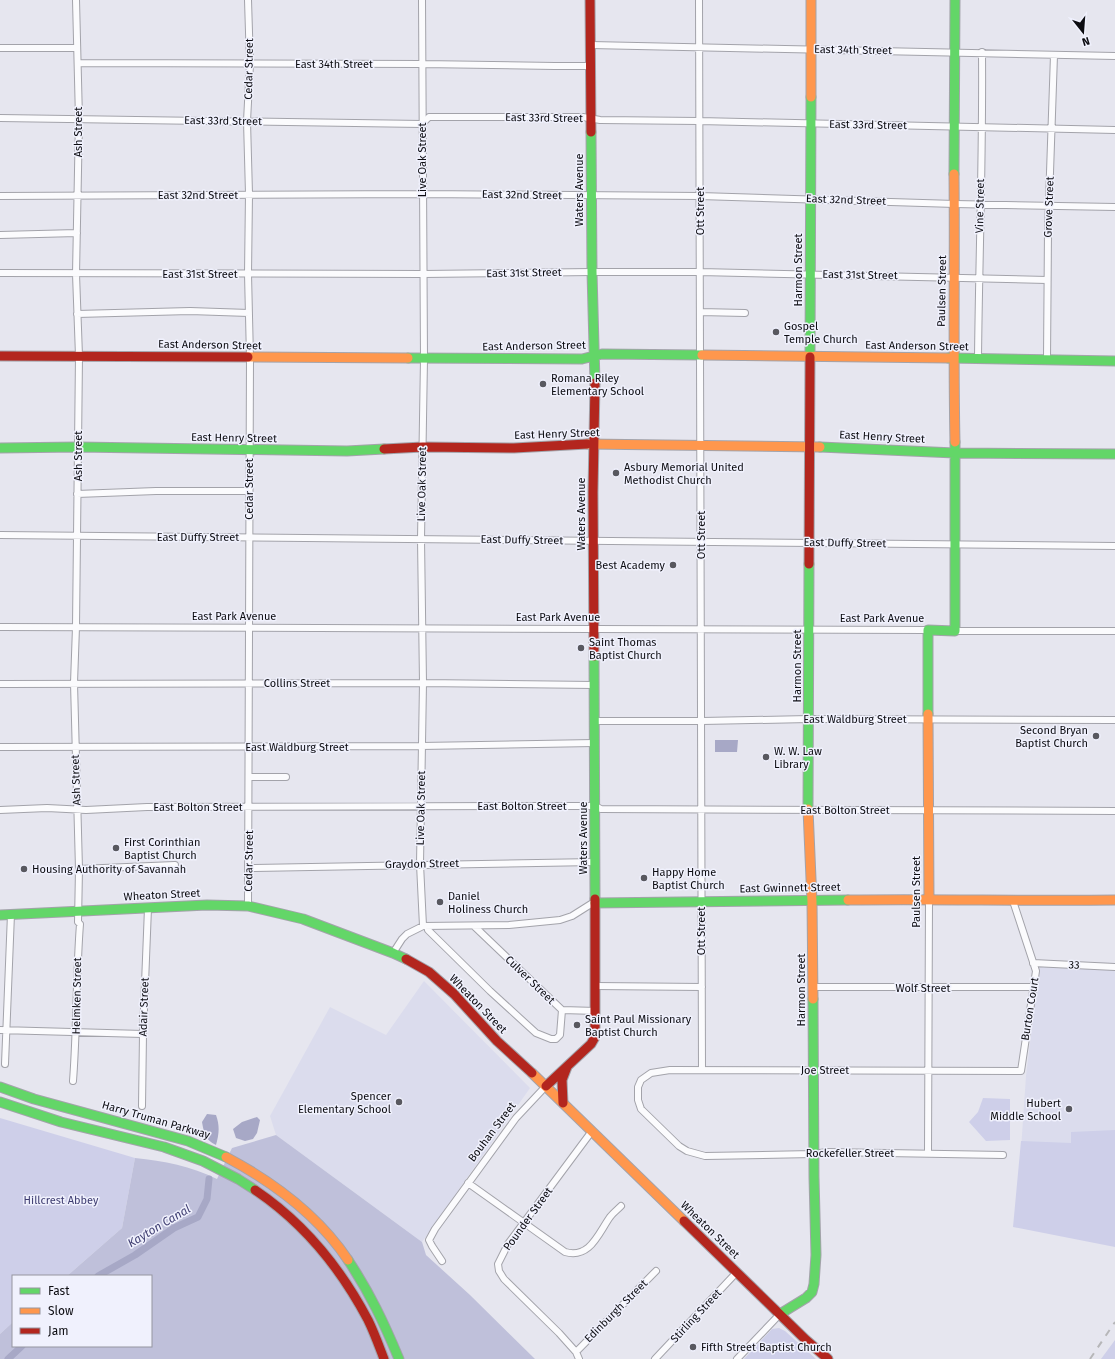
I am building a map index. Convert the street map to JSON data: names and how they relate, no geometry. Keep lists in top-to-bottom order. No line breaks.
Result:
{"streets":{"main road":["Waters Avenue","Harmon Street","Paulsen Street","East Anderson Street","East Henry Street","East Park Avenue","East Gwinnett Street","Wheaton Street","Harry Truman Parkway","Bouhan Street"],"street":["East 34th Street","Cedar Street","East 33rd Street","Ash Street","Live Oak Street","East 32nd Street","Vine Street","Grove Street","Ott Street","East 31st Street","East Duffy Street","Collins Street","East Waldburg Street","East Bolton Street","Graydon Street","33","Culver Street","Wolf Street","Helmken Street","Adair Street","Burton Court","Joe Street","Rockefeller Street","Pounder Street","Edinburgh Street","Stirling Street"]},"crossings":[["East 34th Street","Cedar Street"],["East 34th Street","Ash Street"],["East 34th Street","Live Oak Street"],["East 34th Street","Waters Avenue"],["East 34th Street","Vine Street"],["East 34th Street","Grove Street"],["East 34th Street","Ott Street"],["East 34th Street","Harmon Street"],["East 34th Street","Paulsen Street"],["Cedar Street","East 33rd Street"],["Cedar Street","East 32nd Street"],["Cedar Street","East 31st Street"],["Cedar Street","East Anderson Street"],["Cedar Street","East Henry Street"],["Cedar Street","East Duffy Street"],["Cedar Street","East Park Avenue"],["Cedar Street","Collins Street"],["Cedar Street","East Waldburg Street"],["Cedar Street","East Bolton Street"],["Cedar Street","Graydon Street"],["Cedar Street","Wheaton Street"],["East 33rd Street","Ash Street"],["East 33rd Street","Live Oak Street"],["East 33rd Street","Waters Avenue"],["East 33rd Street","Vine Street"],["East 33rd Street","Grove Street"],["East 33rd Street","Ott Street"],["East 33rd Street","Harmon Street"],["East 33rd Street","Paulsen Street"],["Ash Street","East 32nd Street"],["Ash Street","East 31st Street"],["Ash Street","East Anderson Street"],["Ash Street","East Henry Street"],["Ash Street","East Duffy Street"],["Ash Street","East Park Avenue"],["Ash Street","Collins Street"],["Ash Street","East Waldburg Street"],["Ash Street","East Bolton Street"],["Ash Street","Wheaton Street"],["Ash Street","Helmken Street"],["Live Oak Street","East 32nd Street"],["Live Oak Street","East 31st Street"],["Live Oak Street","East Anderson Street"],["Live Oak Street","East Henry Street"],["Live Oak Street","East Duffy Street"],["Live Oak Street","East Park Avenue"],["Live Oak Street","Collins Street"],["Live Oak Street","East Waldburg Street"],["Live Oak Street","East Bolton Street"],["Live Oak Street","Graydon Street"],["Live Oak Street","East Gwinnett Street"],["Waters Avenue","East 32nd Street"],["Waters Avenue","East 31st Street"],["Waters Avenue","East Anderson Street"],["Waters Avenue","East Henry Street"],["Waters Avenue","East Duffy Street"],["Waters Avenue","East Park Avenue"],["Waters Avenue","Collins Street"],["Waters Avenue","East Waldburg Street"],["Waters Avenue","East Bolton Street"],["Waters Avenue","Graydon Street"],["Waters Avenue","East Gwinnett Street"],["Waters Avenue","Culver Street"],["Waters Avenue","Bouhan Street"],["East 32nd Street","Vine Street"],["East 32nd Street","Grove Street"],["East 32nd Street","Ott Street"],["East 32nd Street","Harmon Street"],["East 32nd Street","Paulsen Street"],["Vine Street","East 31st Street"],["Vine Street","East Anderson Street"],["Grove Street","East 31st Street"],["Grove Street","East Anderson Street"],["Ott Street","East 31st Street"],["Ott Street","East Anderson Street"],["Ott Street","East Henry Street"],["Ott Street","East Duffy Street"],["Ott Street","East Park Avenue"],["Ott Street","East Waldburg Street"],["Ott Street","East Bolton Street"],["Ott Street","East Gwinnett Street"],["Ott Street","Joe Street"],["Harmon Street","East 31st Street"],["Harmon Street","East Anderson Street"],["Harmon Street","East Henry Street"],["Harmon Street","East Duffy Street"],["Harmon Street","East Park Avenue"],["Harmon Street","East Waldburg Street"],["Harmon Street","East Bolton Street"],["Harmon Street","East Gwinnett Street"],["Harmon Street","Wheaton Street"],["Harmon Street","Wolf Street"],["Harmon Street","Joe Street"],["Harmon Street","Rockefeller Street"],["East 31st Street","Paulsen Street"],["Paulsen Street","East Anderson Street"],["Paulsen Street","East Henry Street"],["Paulsen Street","East Duffy Street"],["Paulsen Street","East Park Avenue"],["Paulsen Street","East Waldburg Street"],["Paulsen Street","East Bolton Street"],["Paulsen Street","East Gwinnett Street"],["Paulsen Street","Wolf Street"],["Paulsen Street","Joe Street"],["Paulsen Street","Rockefeller Street"],["East Gwinnett Street","Culver Street"],["East Gwinnett Street","Burton Court"],["Wheaton Street","Helmken Street"],["Wheaton Street","Adair Street"],["Wheaton Street","Bouhan Street"],["Wheaton Street","Pounder Street"],["Wheaton Street","Stirling Street"],["33","Burton Court"],["Wolf Street","Burton Court"],["Burton Court","Joe Street"],["Joe Street","Rockefeller Street"],["Pounder Street","Edinburgh Street"]],"water":["Kayton Canal"],"parks":["Hillcrest Abbey"],"places":["Gospel Temple Church","Romana Riley Elementary School","Asbury Memorial United Methodist Church","Best Academy","Saint Thomas Baptist Church","Second Bryan Baptist Church","W. W. Law Library","First Corinthian Baptist Church","Housing Authority of Savannah","Happy Home Baptist Church","Daniel Holiness Church","Saint Paul Missionary Baptist Church","Spencer Elementary School","Hubert Middle School","Fifth Street Baptist Church"],"legend":["Fast","Slow","Jam"],"north":"bottom"}
